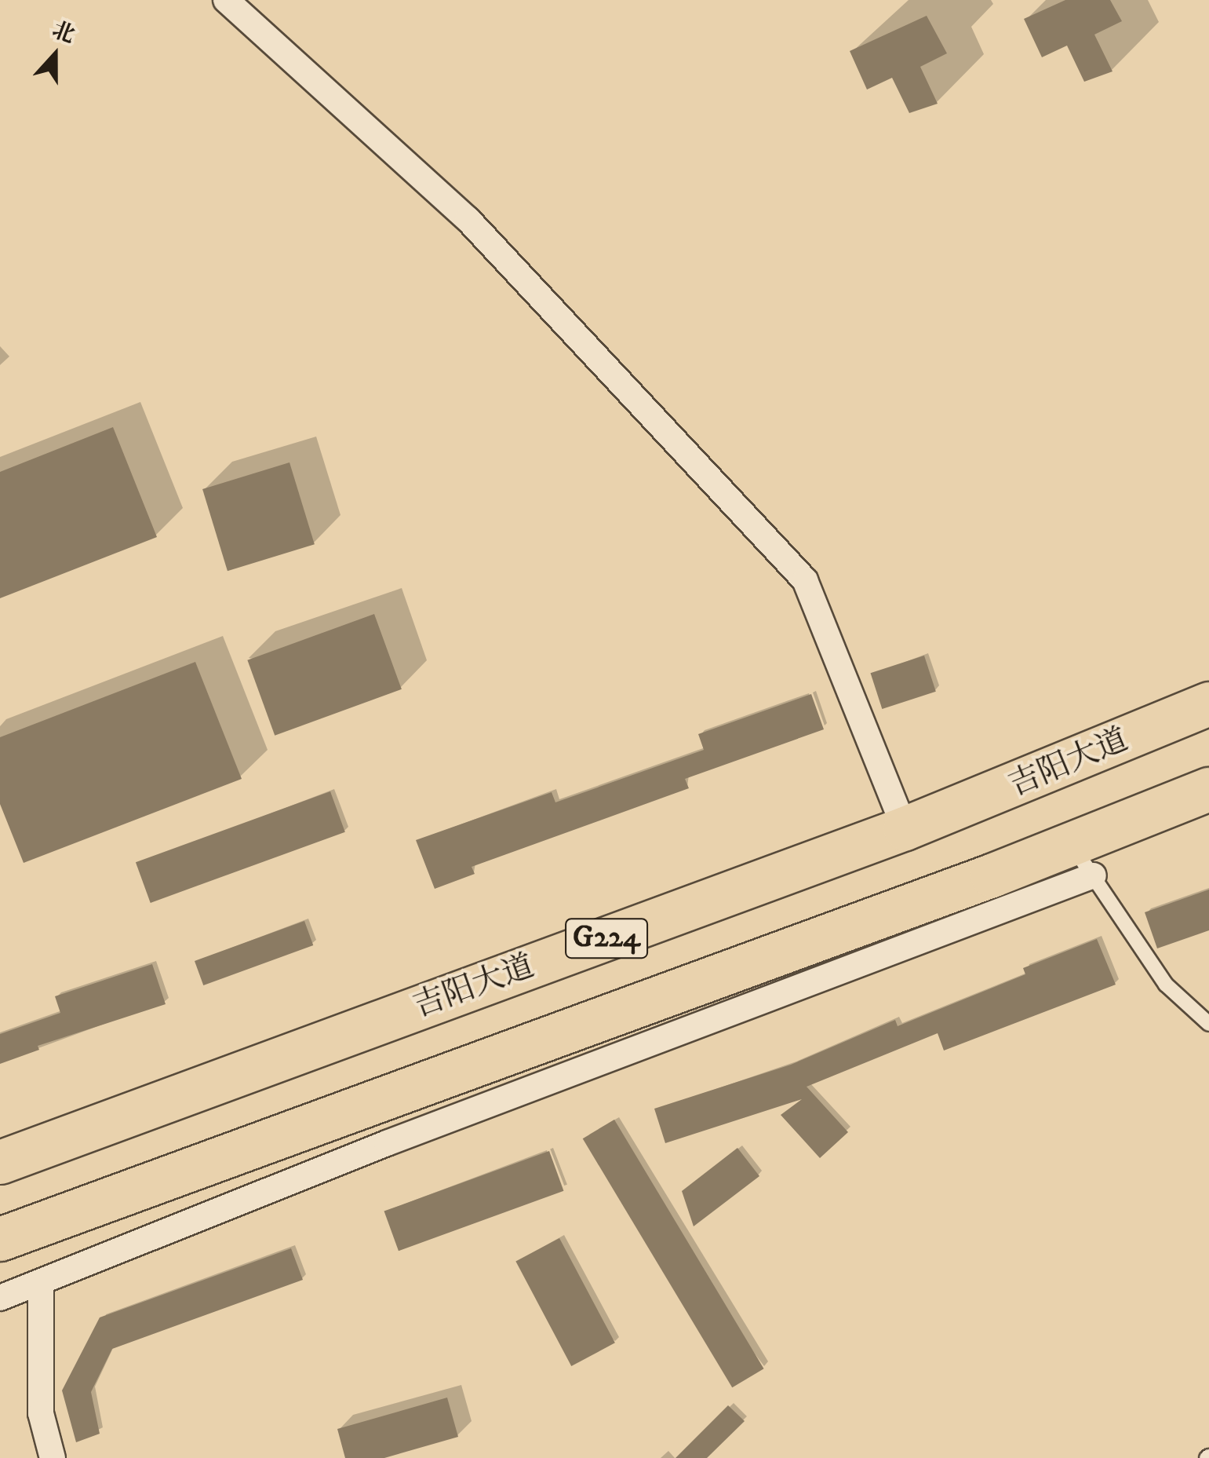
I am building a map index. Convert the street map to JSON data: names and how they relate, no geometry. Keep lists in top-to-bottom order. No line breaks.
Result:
{"streets":{"highway":["吉阳大道","G224"]},"north":"top"}
